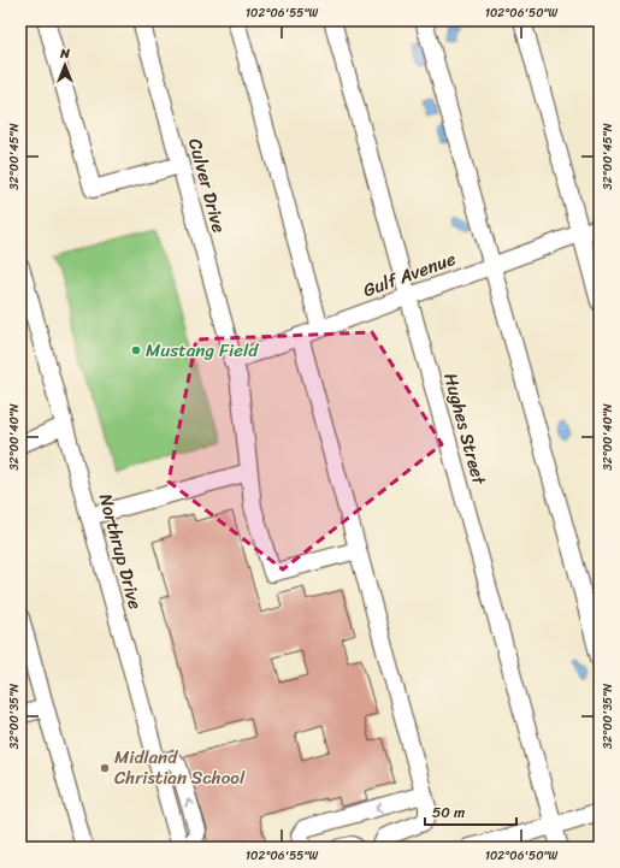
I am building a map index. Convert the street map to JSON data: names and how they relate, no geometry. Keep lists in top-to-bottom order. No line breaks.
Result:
{"streets":{"street":["Culver Drive","Gulf Avenue","Hughes Street","Northrup Drive"]},"crossings":[["Culver Drive","Gulf Avenue"],["Gulf Avenue","Hughes Street"]],"places":["Mustang Field","Midland Christian School"],"scale_bar":"50 m","north":"top","coordinates":["102°06'55\"W","102°06'50\"W","32°00'45\"N","32°00'40\"N","32°00'35\"N"]}
